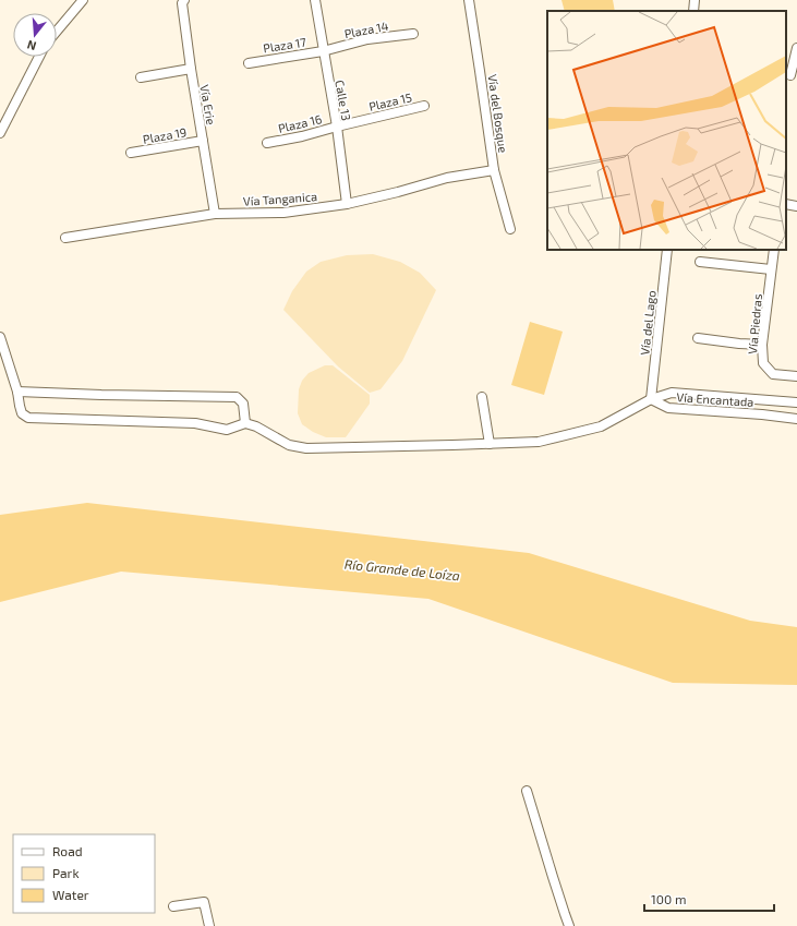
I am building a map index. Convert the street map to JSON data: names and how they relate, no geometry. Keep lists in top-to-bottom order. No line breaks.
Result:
{"streets":{"street":["Plaza 14","Plaza 17","Calle 13","Plaza 15","Vía Erie","Vía del Bosque","Plaza 16","Plaza 19","Vía Tanganica","Vía del Lago","Vía Piedras","Vía Encantada"]},"crossings":[["Plaza 14","Plaza 17"],["Plaza 14","Calle 13"],["Plaza 17","Calle 13"],["Calle 13","Plaza 15"],["Calle 13","Plaza 16"],["Calle 13","Vía Tanganica"],["Plaza 15","Plaza 16"],["Vía Erie","Plaza 19"],["Vía Erie","Vía Tanganica"],["Vía del Bosque","Vía Tanganica"],["Vía del Lago","Vía Encantada"]],"water":["Río Grande de Loíza"],"legend":["Road","Park","Water"],"scale_bar":"100 m","north":"bottom"}
